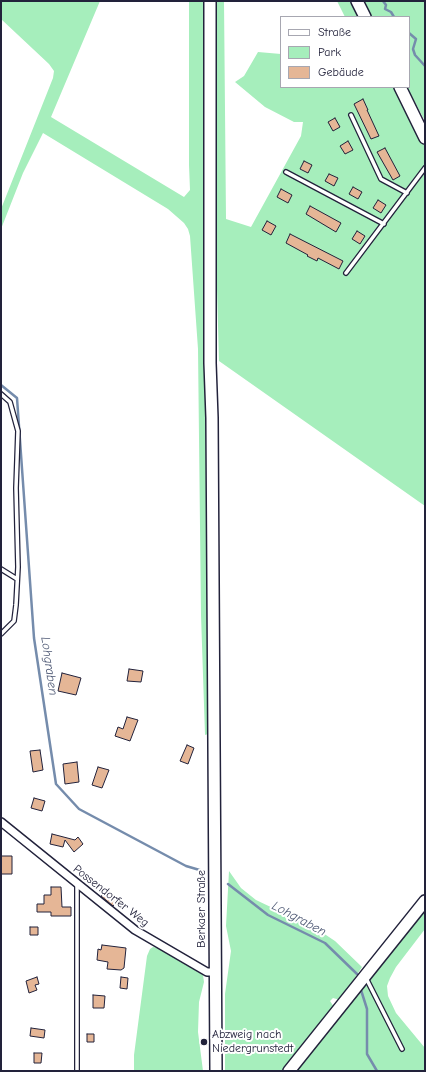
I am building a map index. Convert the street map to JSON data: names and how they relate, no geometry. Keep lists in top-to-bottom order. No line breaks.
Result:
{"streets":{"main road":["Berkaer Straße"],"street":["Possendorfer Weg"]},"crossings":[["Possendorfer Weg","Berkaer Straße"]],"water":["Lohgraben"],"places":["Abzweig nach Niedergrunstedt"],"legend":["Straße","Park","Gebäude"]}
